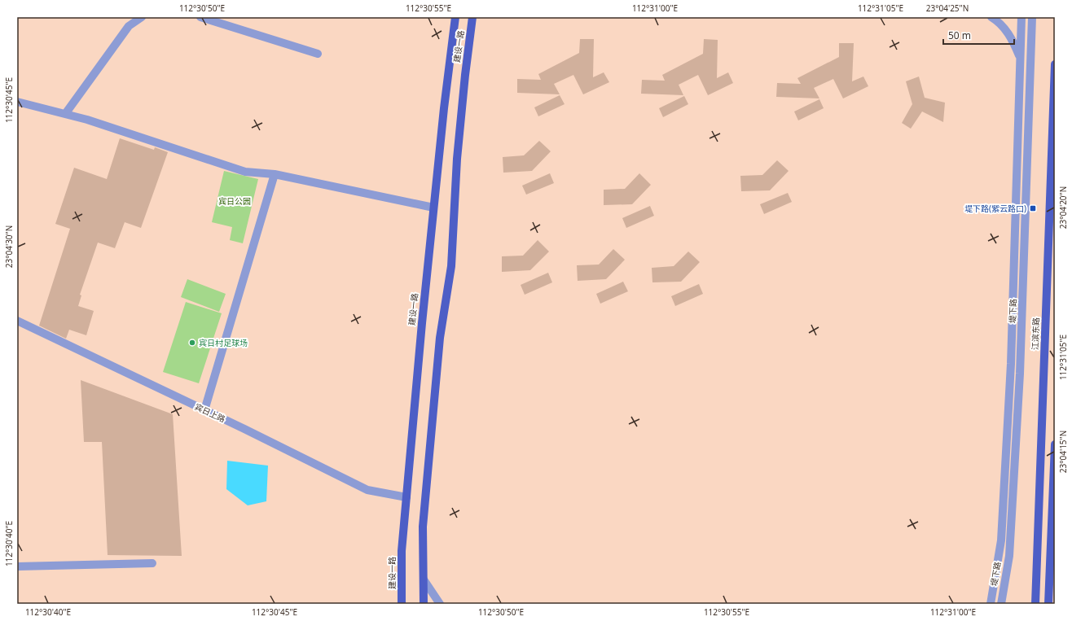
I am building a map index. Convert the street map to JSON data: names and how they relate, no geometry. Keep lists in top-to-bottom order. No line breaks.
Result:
{"streets":{"main road":["建设一路","江滨东路"],"street":["堤下路","宾日上路"]},"crossings":[["建设一路","宾日上路"]],"parks":["宾日公园"],"places":{"transit":["堤下路(紫云路口)"],"other":["宾日村足球场"]},"scale_bar":"50 m","coordinates":["112°30'50\"E","112°30'55\"E","112°31'00\"E","112°31'05\"E","23°04'25\"N","112°30'45\"E","23°04'20\"N","23°04'30\"N","23°04'15\"N","112°30'40\"E"]}
